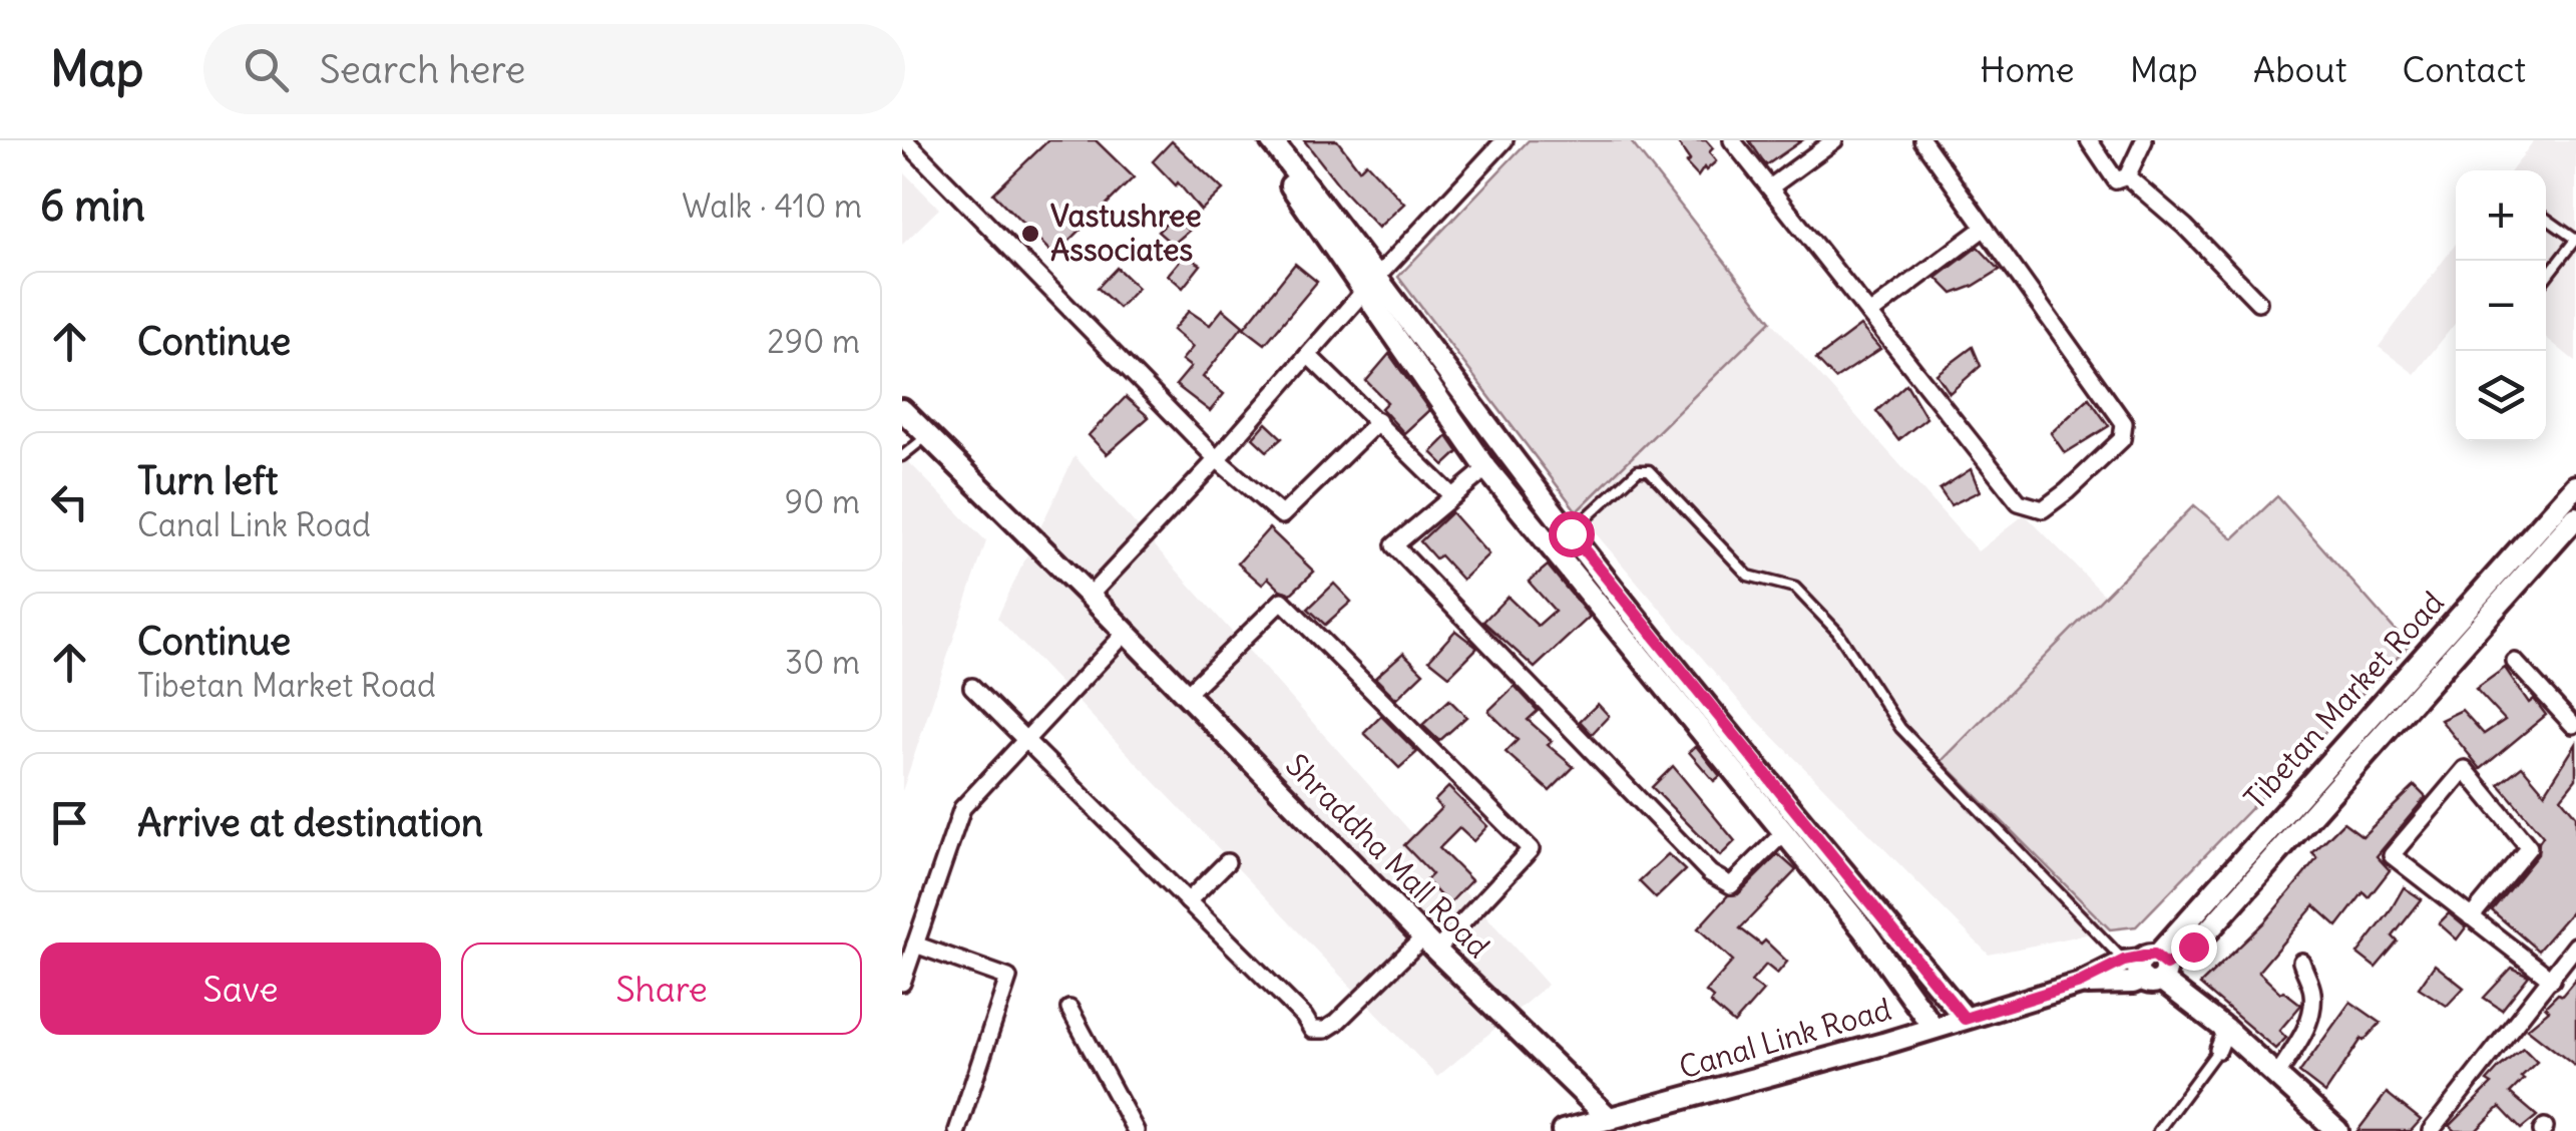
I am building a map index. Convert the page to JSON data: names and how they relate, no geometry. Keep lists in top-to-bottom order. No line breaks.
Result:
{"streets":{"street":["Tibetan Market Road","Shraddha Mall Road","Canal Link Road"]},"crossings":[["Tibetan Market Road","Canal Link Road"],["Shraddha Mall Road","Canal Link Road"]],"places":["Vastushree Associates"],"page":{"header":"Map","search":"Search here","nav":["Home","Map","About","Contact"],"heading":["6 min","Walk · 410 m"],"map_buttons":["+","−"],"list":[["Continue","290 m"],["Turn left","Canal Link Road","90 m"],["Continue","Tibetan Market Road","30 m"],"Arrive at destination"],"buttons":["Save","Share"]}}
